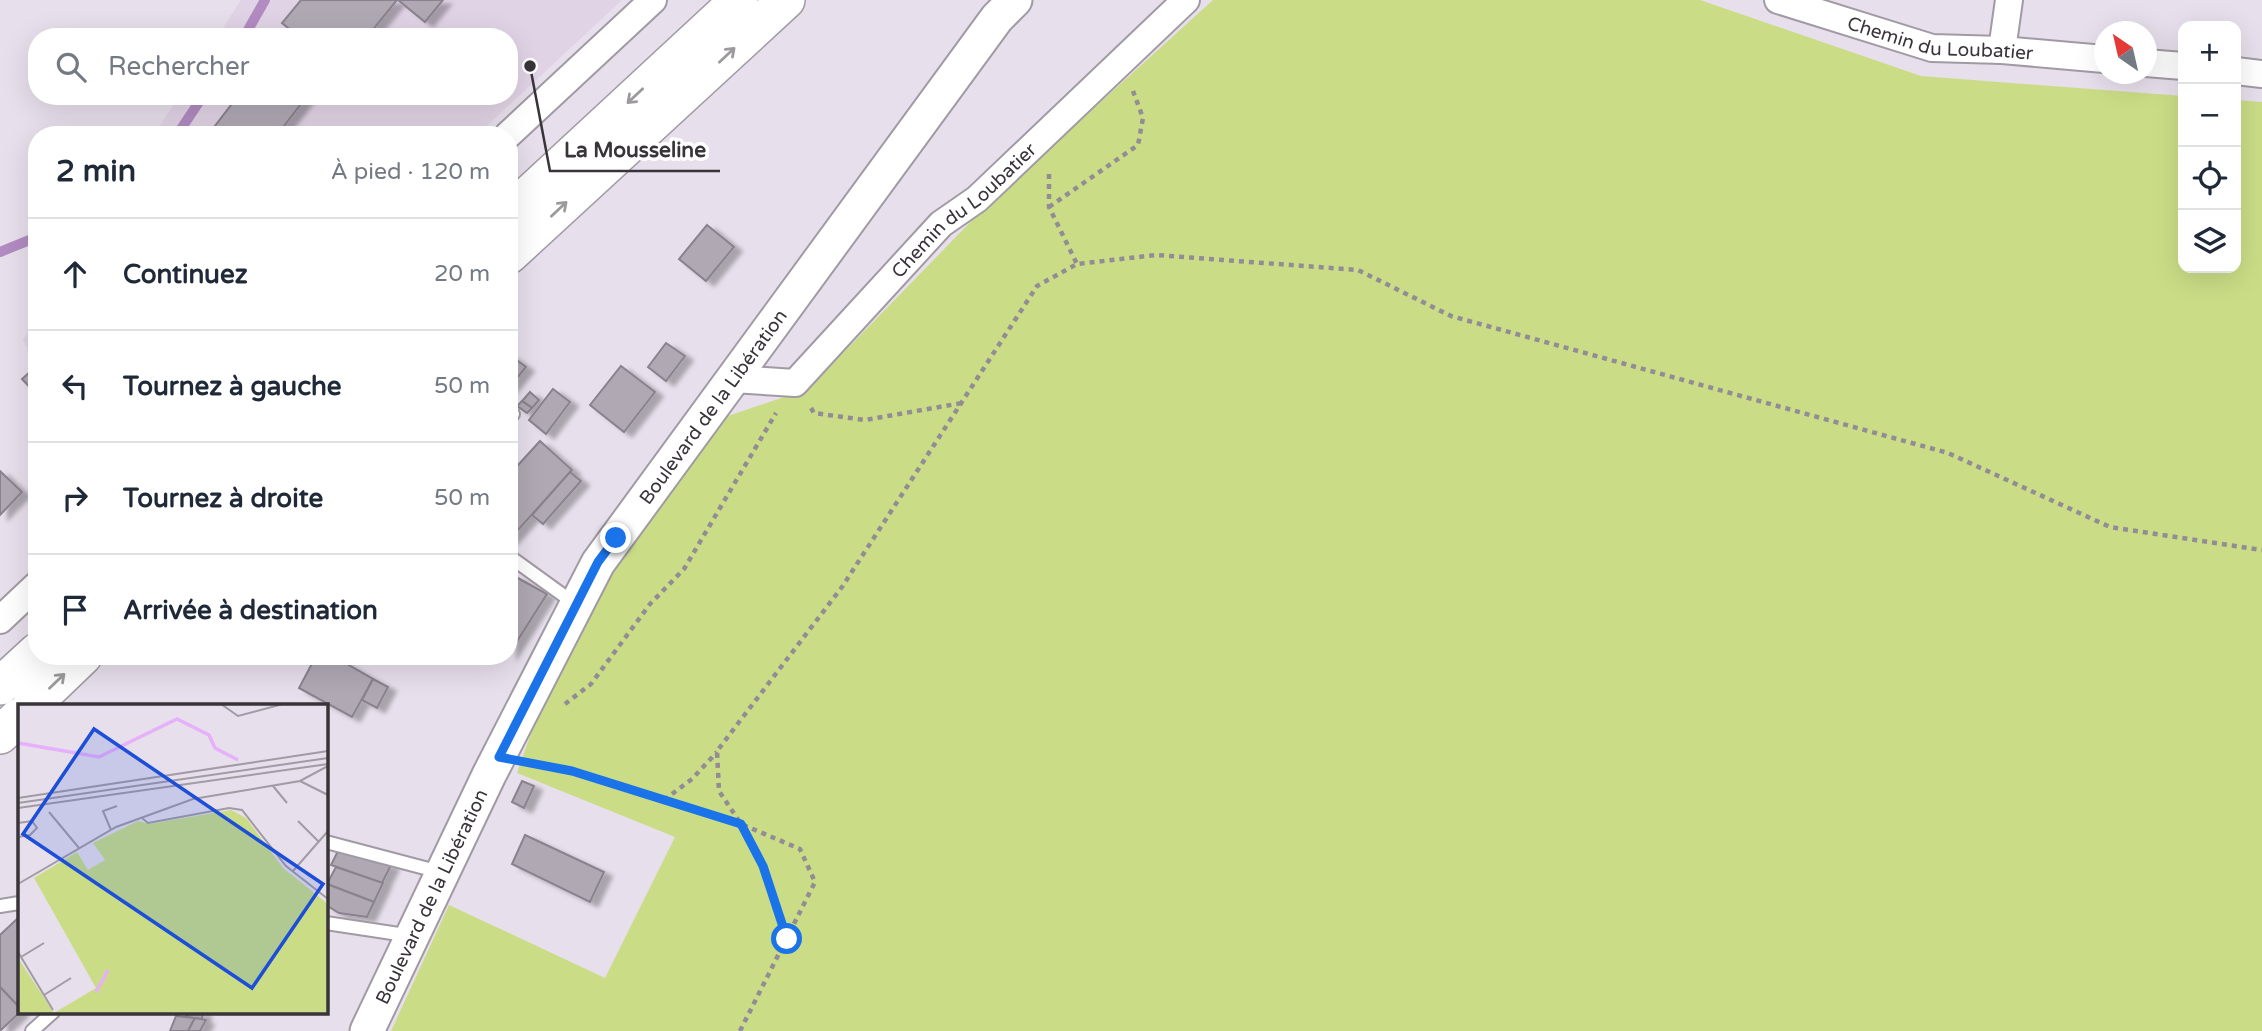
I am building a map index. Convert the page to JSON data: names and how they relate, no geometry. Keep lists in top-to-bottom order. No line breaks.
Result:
{"streets":{"street":["Chemin du Loubatier","Boulevard de la Libération"]},"places":["La Mousseline"],"north":"top left","page":{"map_buttons":["+","−"],"search":"Rechercher","heading":["2 min","À pied · 120 m"],"list":[["Continuez","20 m"],["Tournez à gauche","50 m"],["Tournez à droite","50 m"],"Arrivée à destination"]}}
